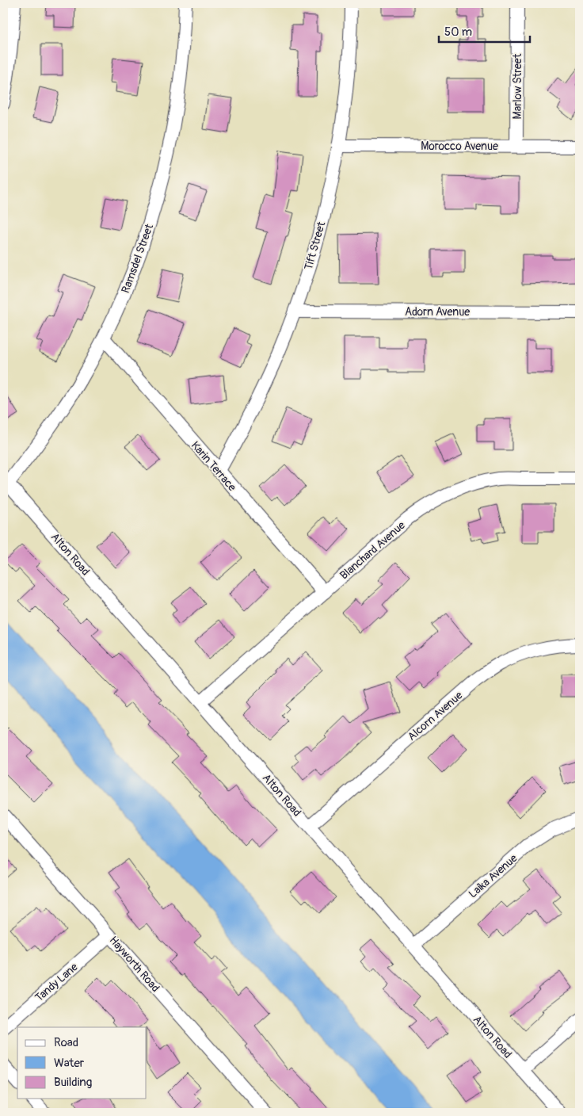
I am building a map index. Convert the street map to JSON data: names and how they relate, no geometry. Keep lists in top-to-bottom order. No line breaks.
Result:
{"streets":{"street":["Marlow Street","Morocco Avenue","Tift Street","Ramsdel Street","Adorn Avenue","Karin Terrace","Blanchard Avenue","Alton Road","Alcorn Avenue","Laika Avenue","Hayworth Road","Tandy Lane"]},"crossings":[["Marlow Street","Morocco Avenue"],["Morocco Avenue","Tift Street"],["Tift Street","Adorn Avenue"],["Tift Street","Karin Terrace"],["Ramsdel Street","Karin Terrace"],["Ramsdel Street","Alton Road"],["Karin Terrace","Blanchard Avenue"],["Blanchard Avenue","Alton Road"],["Alton Road","Alcorn Avenue"],["Alton Road","Laika Avenue"],["Hayworth Road","Tandy Lane"]],"legend":["Road","Water","Building"],"scale_bar":"50 m"}
